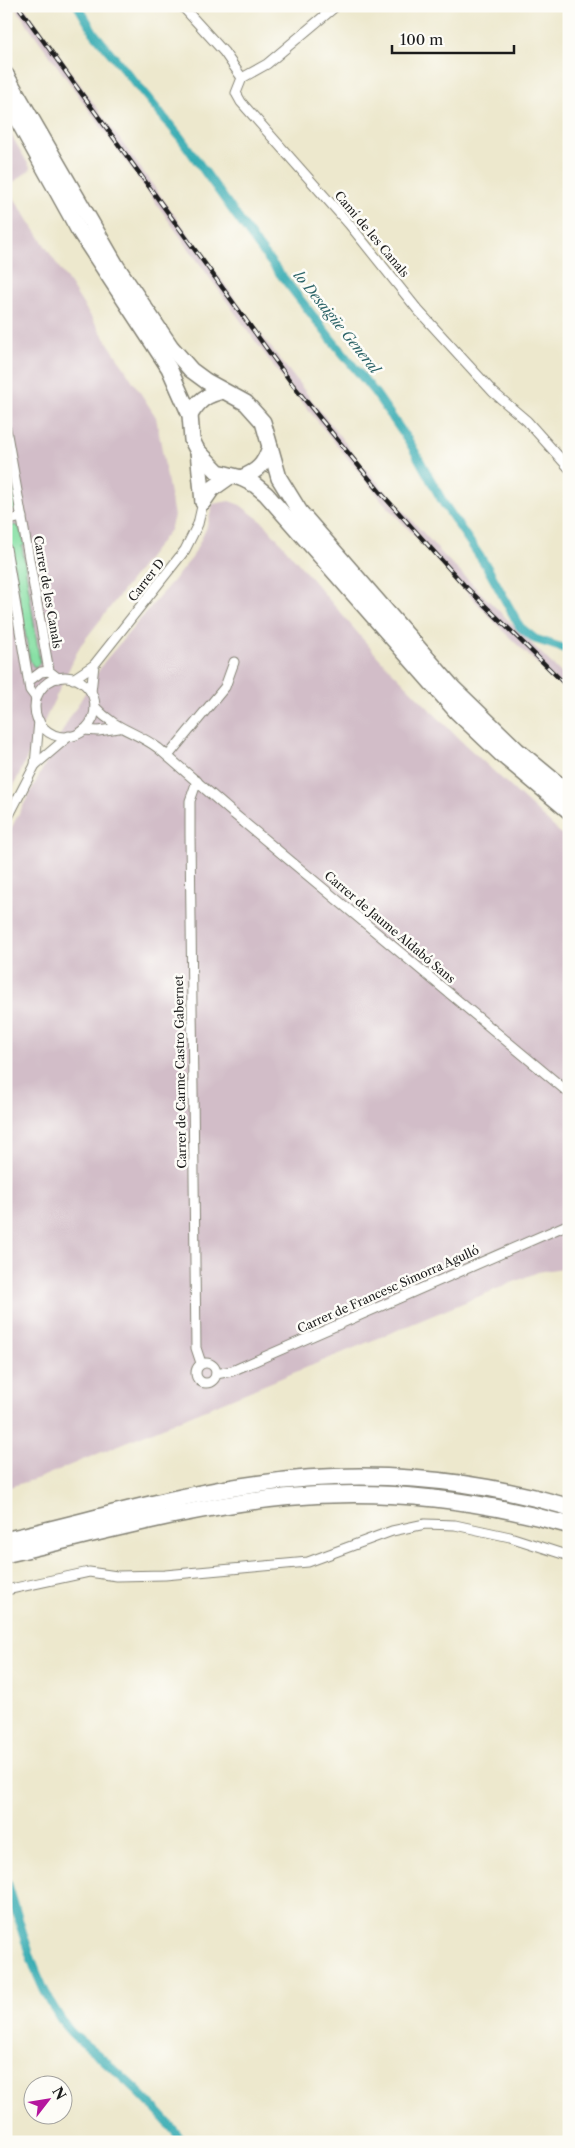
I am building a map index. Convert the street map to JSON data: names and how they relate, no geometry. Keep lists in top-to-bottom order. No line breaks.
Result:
{"streets":{"street":["Camí de les Canals","Carrer D","Carrer de les Canals","Carrer de Jaume Aldabó Sans","Carrer de Carme Castro Gabernet","Carrer de Francesc Simorra Agulló"]},"crossings":[["Carrer de Jaume Aldabó Sans","Carrer de Carme Castro Gabernet"],["Carrer de Carme Castro Gabernet","Carrer de Francesc Simorra Agulló"]],"water":["lo Desaigüe General"],"scale_bar":"100 m","north":"top right"}
